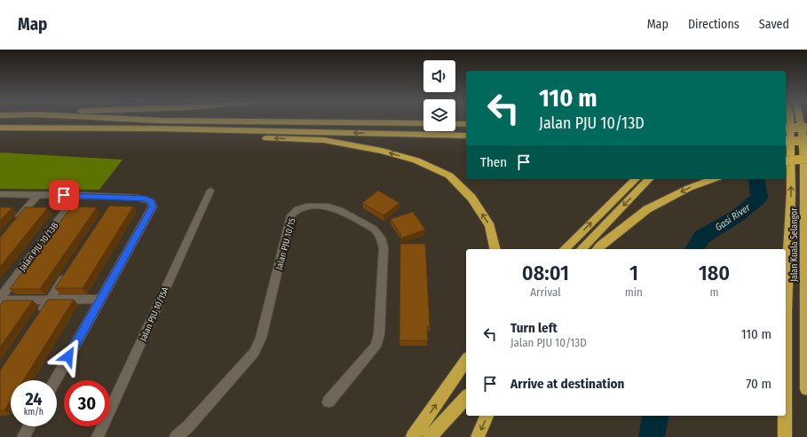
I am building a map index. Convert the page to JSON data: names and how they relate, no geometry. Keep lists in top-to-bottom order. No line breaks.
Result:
{"streets":{"highway":["Jalan Kuala Selangor"],"street":["Jalan PJU 10/15","Jalan PJU 10/13B","Jalan PJU 10/15A"]},"water":["Gasi River"],"page":{"header":"Map","nav":["Map","Directions","Saved"],"turn":["110 m","Jalan PJU 10/13D"],"then":"Then","eta":["08:01","Arrival","1","min","180","m"],"list":[{"name":"Turn left","note":"Jalan PJU 10/13D","value":"110 m"},{"name":"Arrive at destination","value":"70 m"}],"speed":"24 km/h","limit":"30"}}
